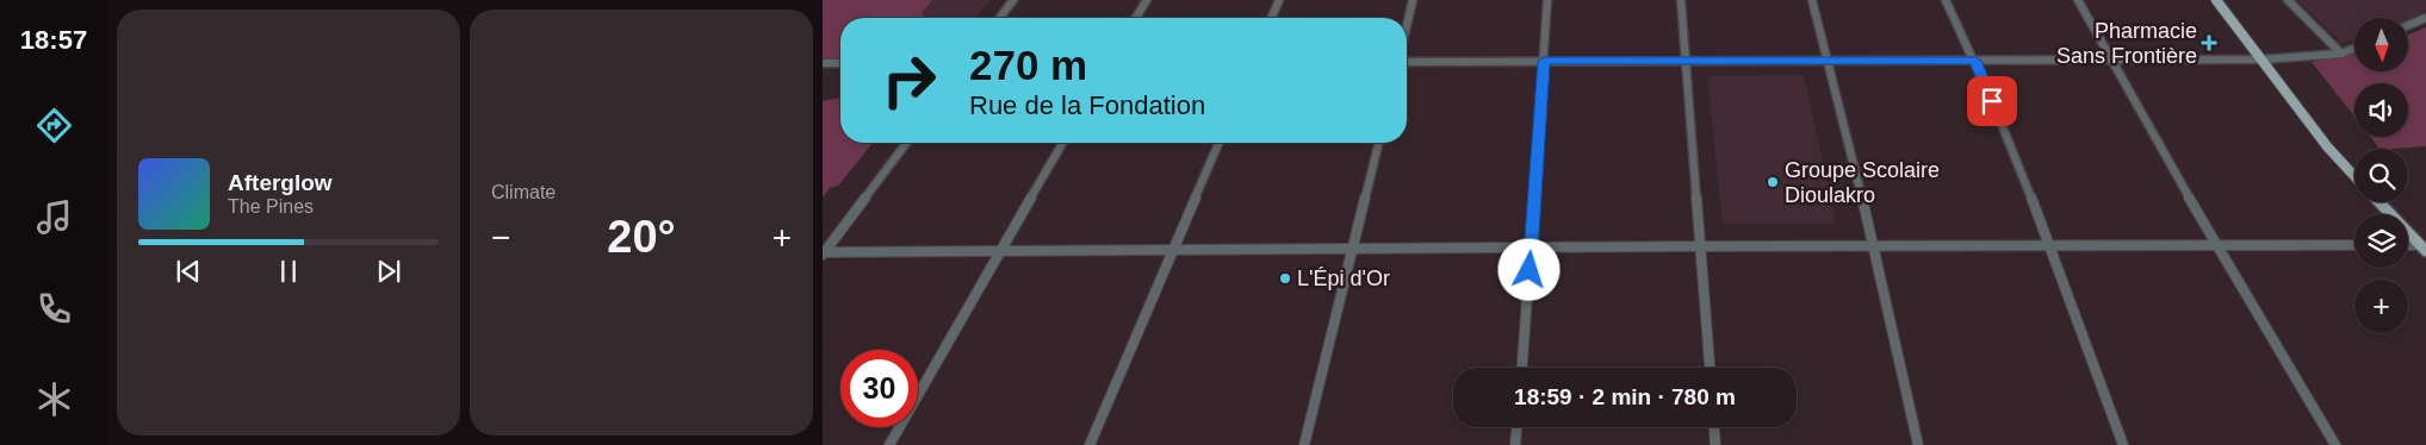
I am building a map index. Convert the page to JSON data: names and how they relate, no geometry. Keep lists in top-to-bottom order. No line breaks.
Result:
{"places":{"health":["Pharmacie Sans Frontière"],"other":["Groupe Scolaire Dioulakro","L'Épi d'Or"]},"north":"bottom","page":{"tabs":"18:57","tile":"Climate","map_buttons":"+","turn":["270 m","Rue de la Fondation"],"song":["Afterglow","The Pines"],"heat":["−","20°","+"],"limit":"30","trip":"18:59 · 2 min · 780 m"}}
